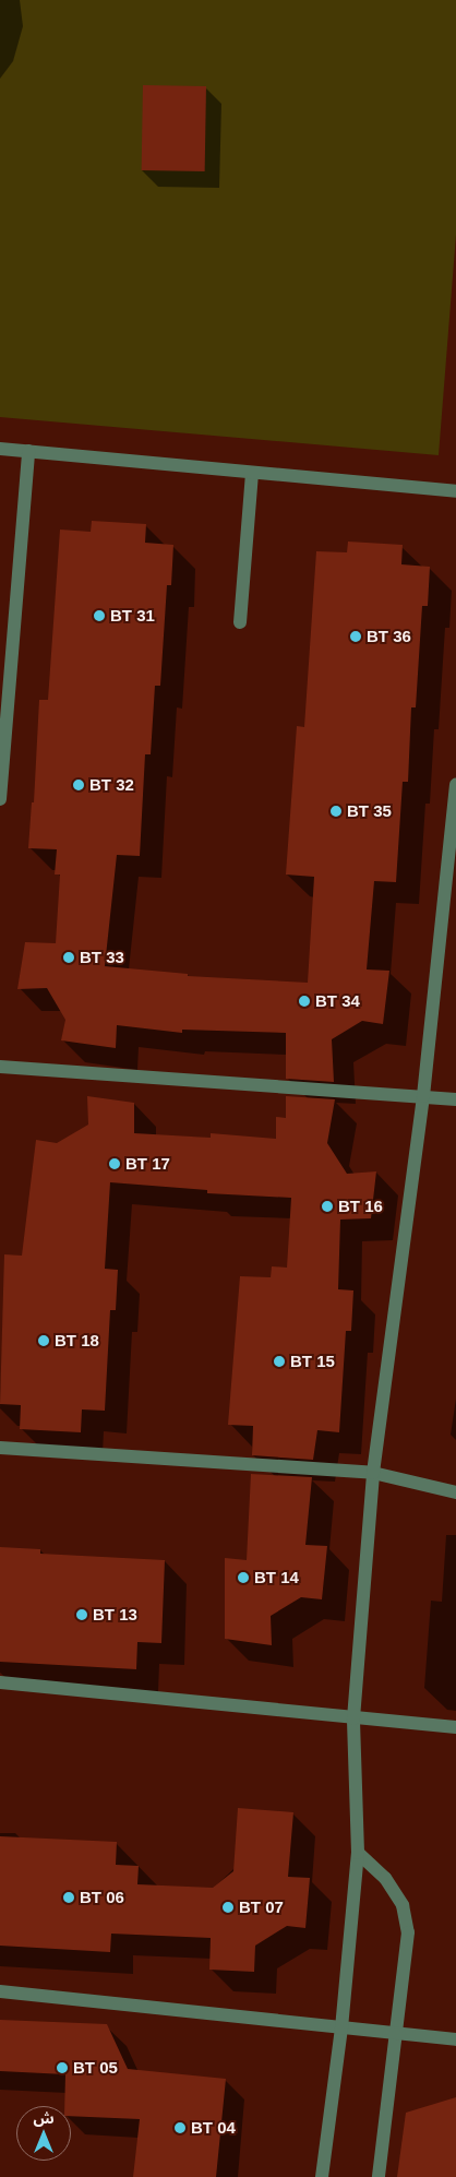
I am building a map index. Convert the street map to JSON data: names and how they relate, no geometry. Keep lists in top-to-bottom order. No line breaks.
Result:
{"places":["BT 31","BT 36","BT 32","BT 35","BT 33","BT 34","BT 17","BT 16","BT 18","BT 15","BT 14","BT 13","BT 06","BT 07","BT 05","BT 04"],"north":"top"}
